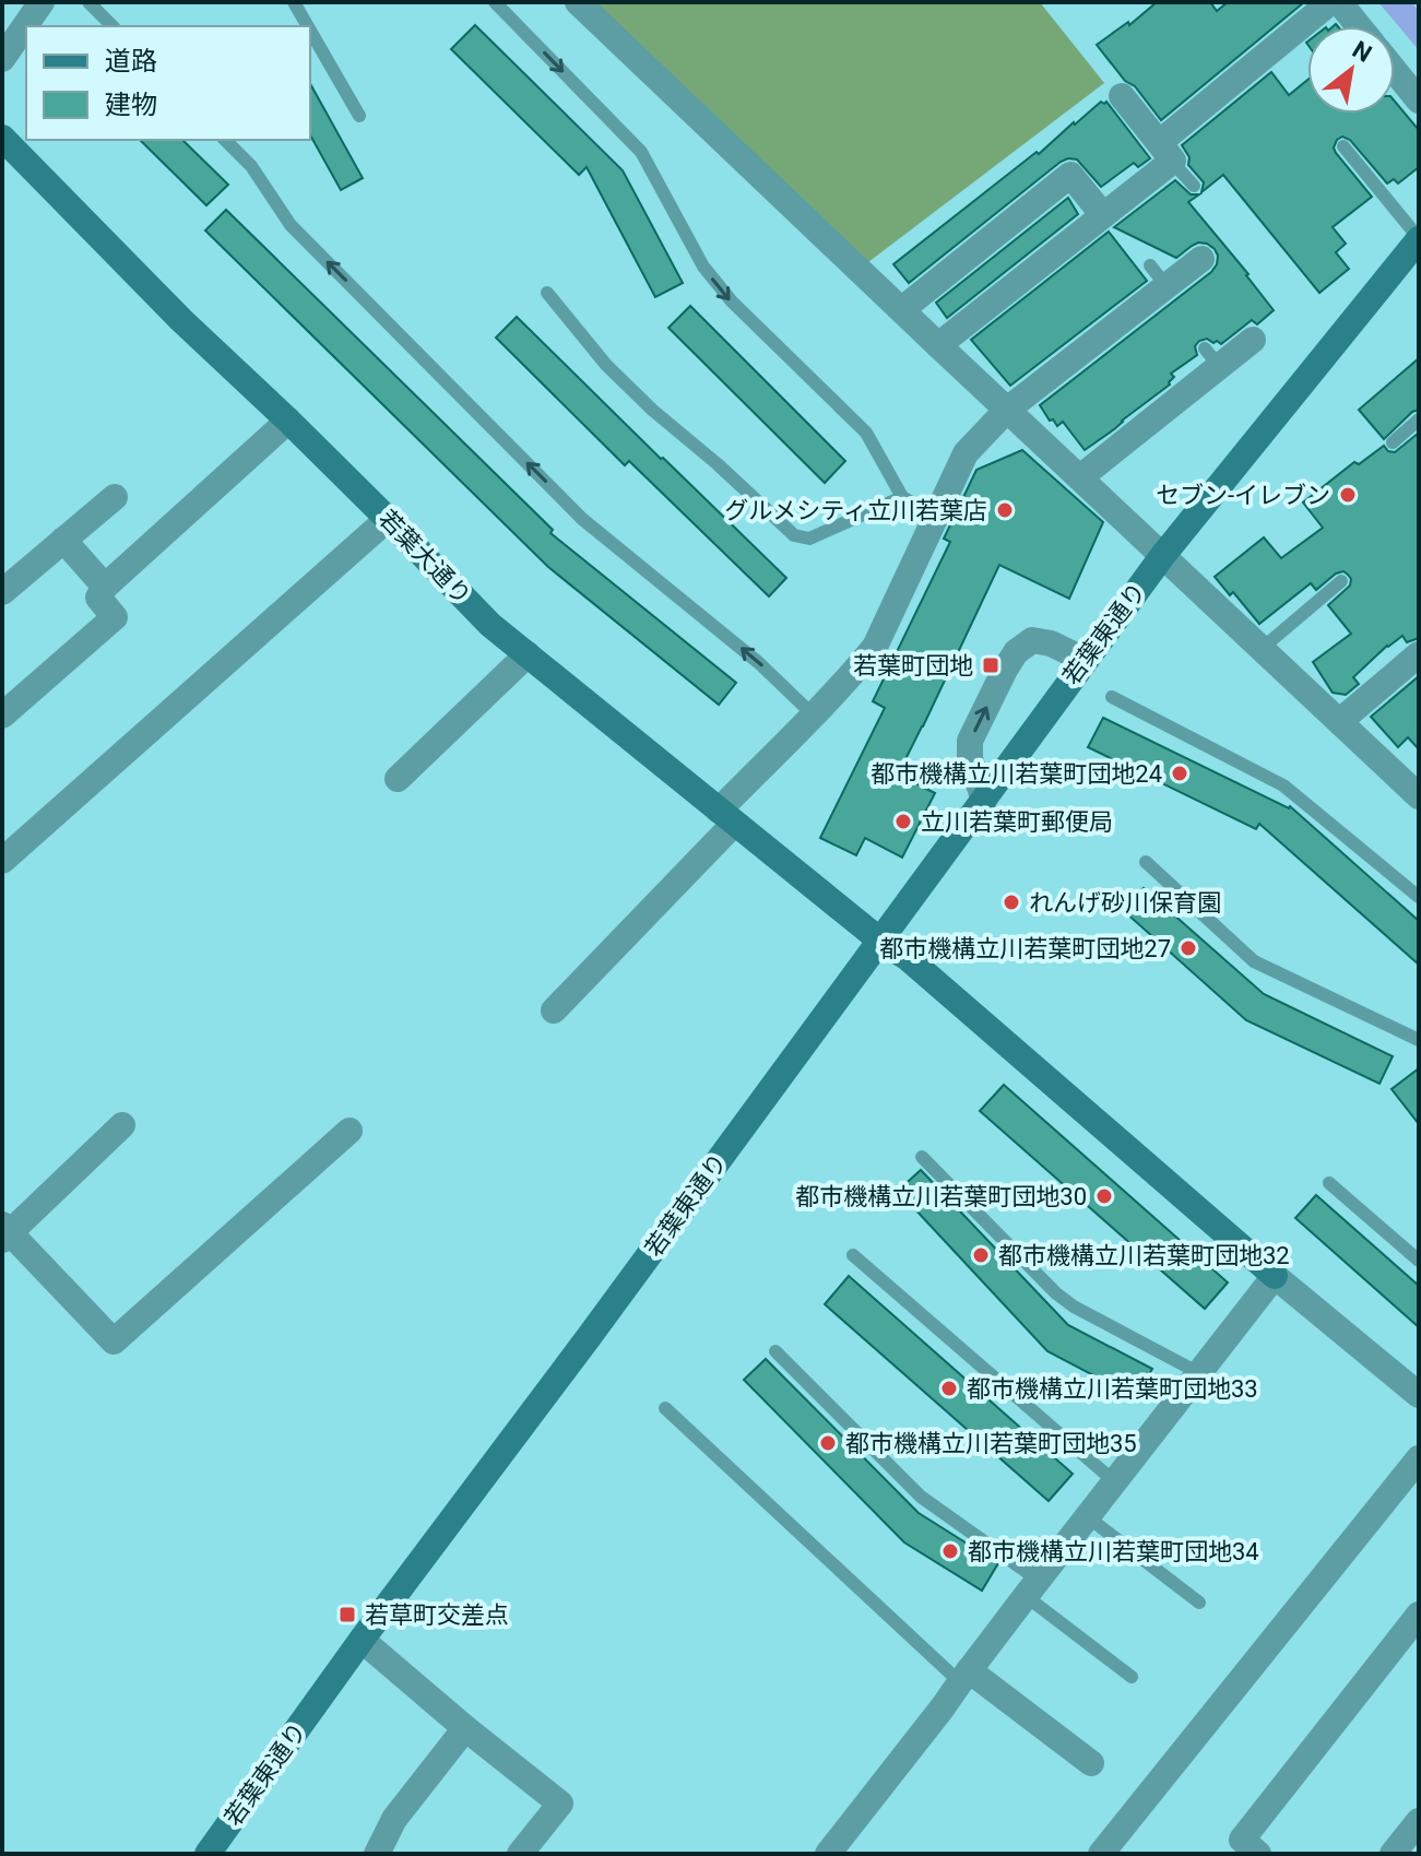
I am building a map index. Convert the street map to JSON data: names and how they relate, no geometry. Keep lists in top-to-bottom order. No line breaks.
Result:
{"streets":{"street":["若葉大通り","若葉東通り"]},"crossings":[["若葉大通り","若葉東通り"]],"places":{"other":["セブン-イレブン","グルメシティ立川若葉店","都市機構立川若葉町団地24","立川若葉町郵便局","れんげ砂川保育園","都市機構立川若葉町団地27","都市機構立川若葉町団地30","都市機構立川若葉町団地32","都市機構立川若葉町団地33","都市機構立川若葉町団地35","都市機構立川若葉町団地34"],"transit":["若葉町団地","若草町交差点"]},"legend":["道路","建物"],"north":"top right"}
